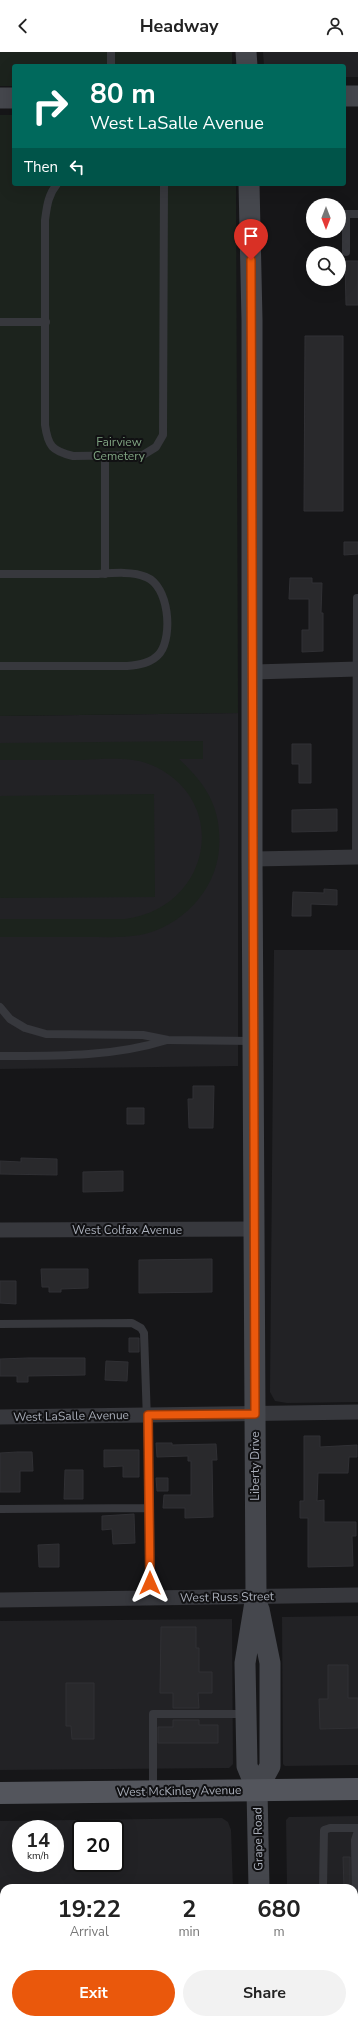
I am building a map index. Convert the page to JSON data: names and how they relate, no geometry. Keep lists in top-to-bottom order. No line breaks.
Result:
{"streets":{"main road":["West McKinley Avenue"],"street":["West Colfax Avenue","West LaSalle Avenue","Liberty Drive","West Russ Street","Grape Road"]},"crossings":[["West Colfax Avenue","Liberty Drive"],["West LaSalle Avenue","Liberty Drive"],["Liberty Drive","West Russ Street"],["Liberty Drive","West McKinley Avenue"],["Liberty Drive","Grape Road"],["West McKinley Avenue","Grape Road"]],"parks":["Fairview Cemetery"],"north":"bottom","page":{"header":"Headway","turn":["80 m","West LaSalle Avenue"],"then":"Then","speed":"14 km/h","limit":"20","eta":["19:22","Arrival","2","min","680","m"],"buttons":["Exit","Share"]}}
